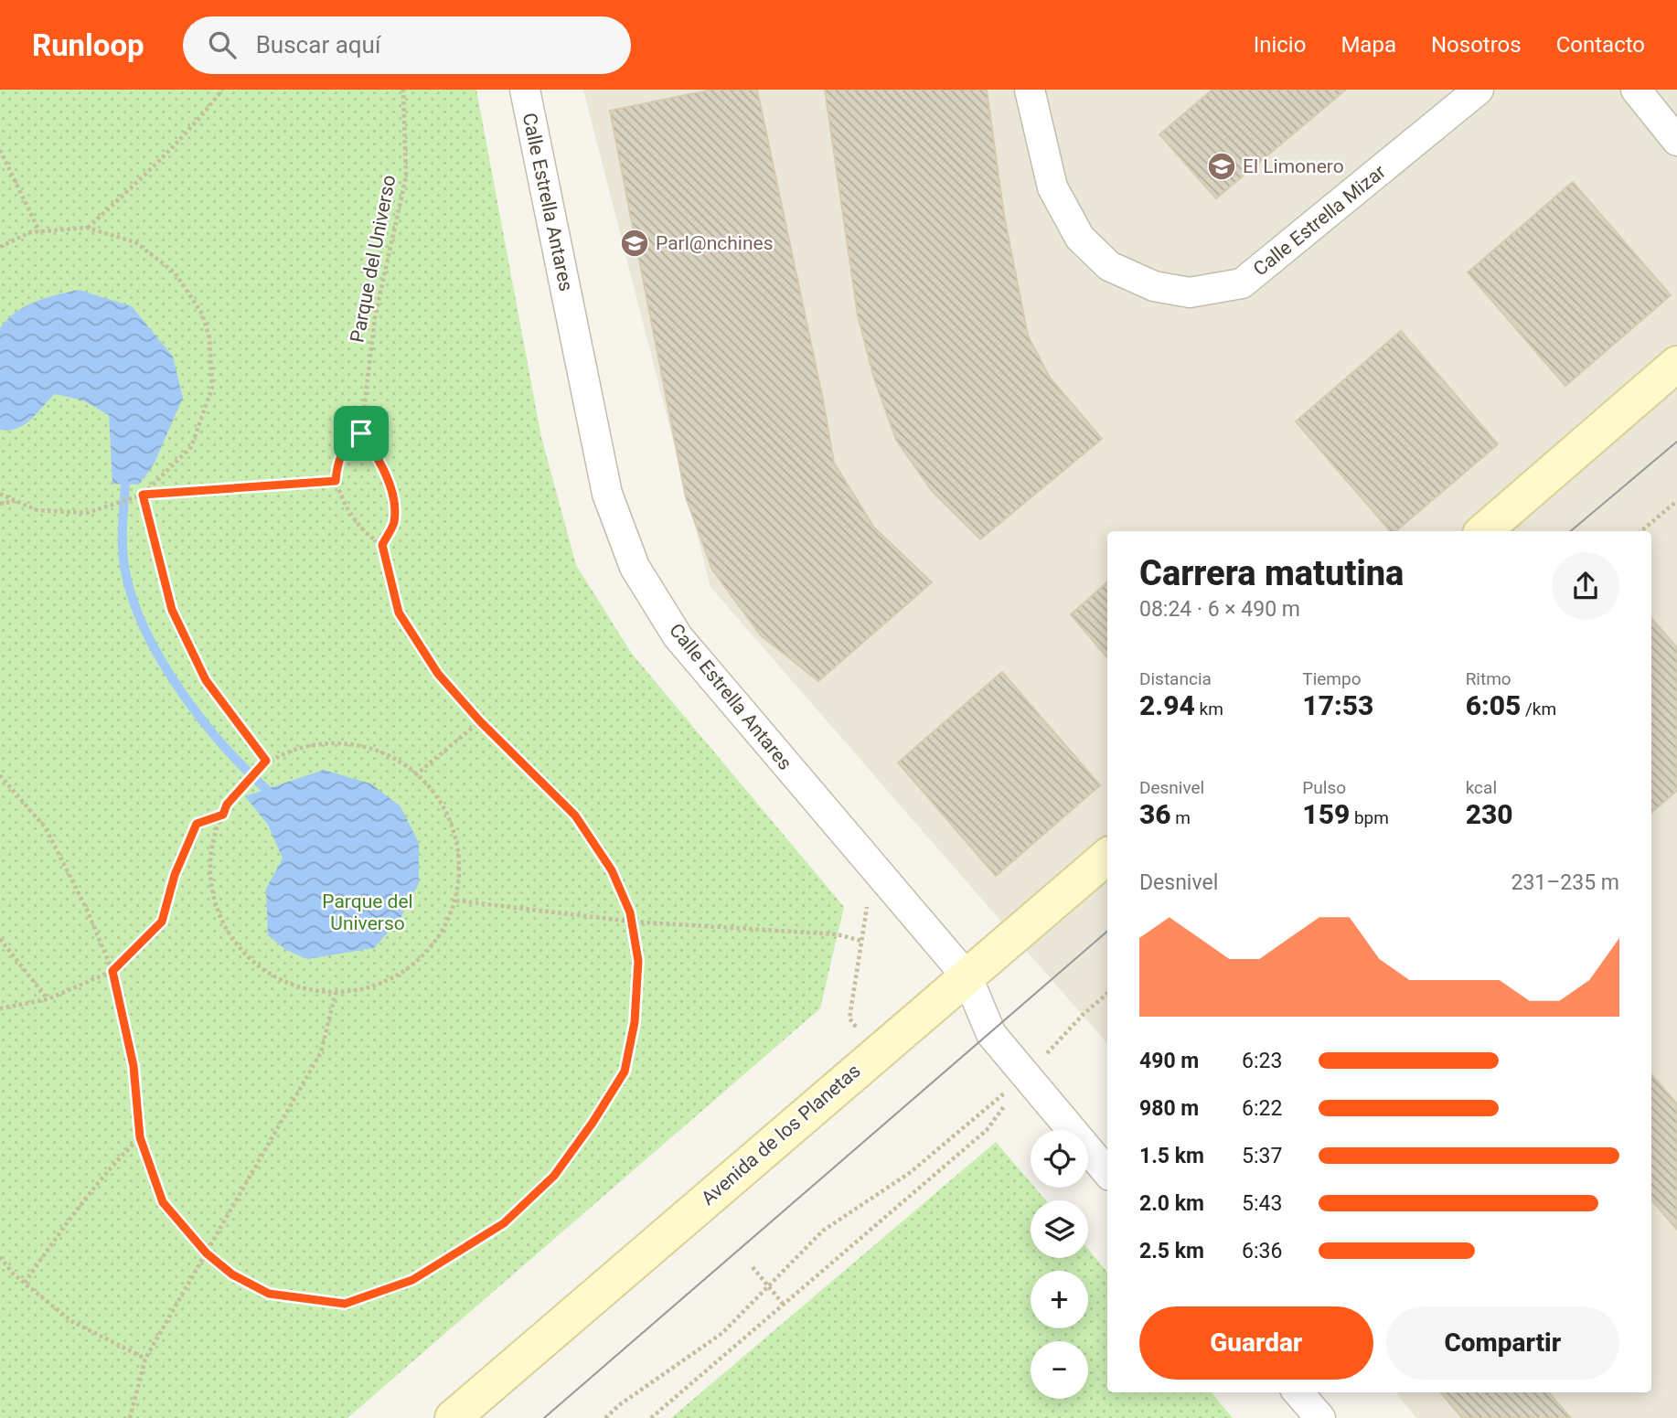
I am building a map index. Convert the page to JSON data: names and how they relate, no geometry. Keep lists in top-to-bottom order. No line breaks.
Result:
{"streets":{"street":["Calle Estrella Antares","Calle Estrella Mizar","Avenida de los Planetas"],"path":["Parque del Universo"]},"crossings":[["Calle Estrella Antares","Avenida de los Planetas"]],"parks":["Parque del Universo"],"places":{"school or university":["El Limonero","Parl@nchines"]},"page":{"header":"Runloop","search":"Buscar aquí","nav":["Inicio","Mapa","Nosotros","Contacto"],"heading":["Carrera matutina","08:24 · 6 × 490 m"],"stats":[["Distancia","2.94 km"],["Tiempo","17:53"],["Ritmo","6:05 /km"],["Desnivel","36 m"],["Pulso","159 bpm"],["kcal","230"]],"chart":["Desnivel","231–235 m"],"list":[{"name":"490 m","note":"6:23"},{"name":"980 m","note":"6:22"},{"name":"1.5 km","note":"5:37"},{"name":"2.0 km","note":"5:43"},{"name":"2.5 km","note":"6:36"}],"map_buttons":["+","−"],"buttons":["Guardar","Compartir"]}}
